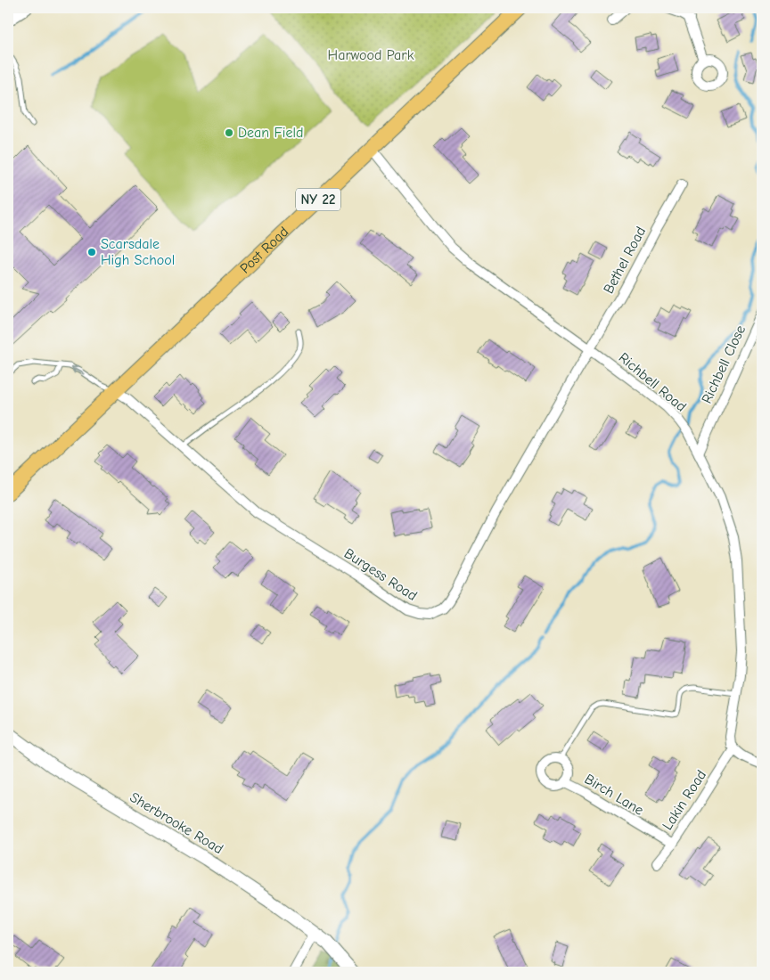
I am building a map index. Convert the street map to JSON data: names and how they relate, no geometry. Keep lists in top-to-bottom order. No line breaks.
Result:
{"streets":{"main road":["NY 22","Post Road"],"street":["Bethel Road","Richbell Close","Richbell Road","Burgess Road","Birch Lane","Lakin Road","Sherbrooke Road"]},"crossings":[["Post Road","Richbell Road"],["Post Road","Burgess Road"],["Bethel Road","Richbell Road"],["Bethel Road","Burgess Road"],["Richbell Close","Richbell Road"],["Richbell Road","Burgess Road"],["Richbell Road","Lakin Road"],["Birch Lane","Lakin Road"]],"parks":["Harwood Park"],"places":["Dean Field","Scarsdale High School"]}
